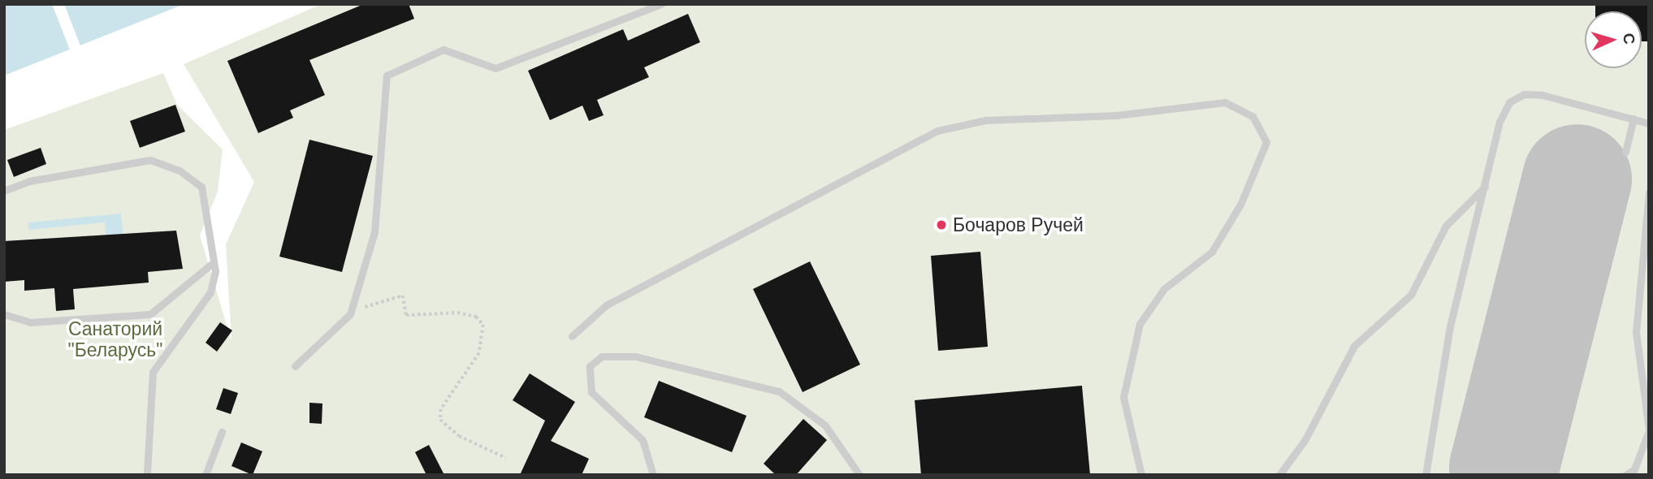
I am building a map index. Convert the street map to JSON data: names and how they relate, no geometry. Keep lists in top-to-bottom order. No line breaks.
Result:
{"parks":["Санаторий \"Беларусь\""],"places":["Бочаров Ручей"],"north":"right"}
